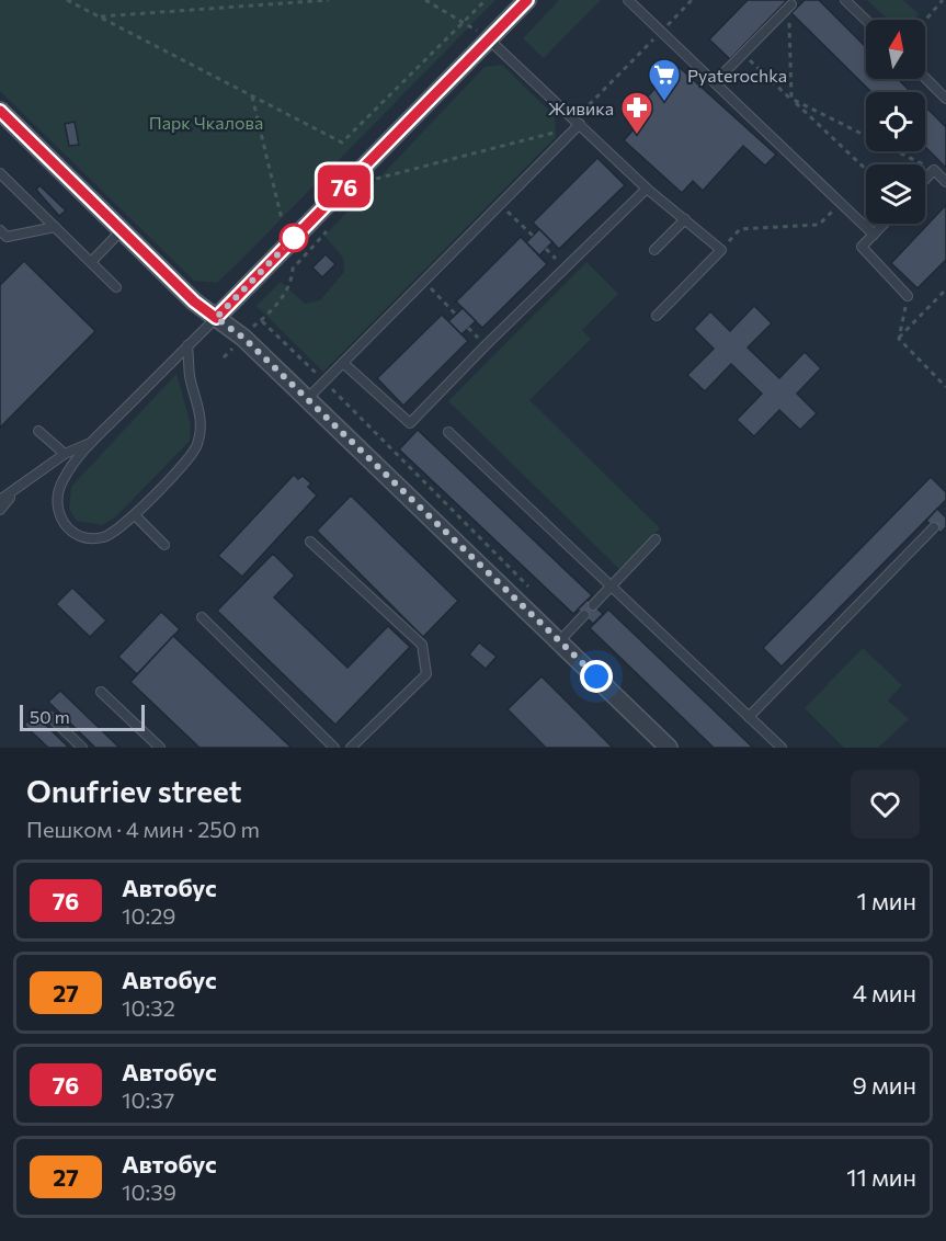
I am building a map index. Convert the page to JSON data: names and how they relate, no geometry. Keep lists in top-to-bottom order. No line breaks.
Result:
{"parks":["Парк Чкалова"],"places":{"supermarket":["Pyaterochka"],"pharmacy":["Живика"]},"lines":["bus line 76"],"scale_bar":"50 m","north":"top","page":{"on_map":"76","scale":"50 m","heading":["Onufriev street","Пешком · 4 мин · 250 m"],"list":[{"mark":"76","name":"Автобус","note":"10:29","value":"1 мин"},{"mark":"27","name":"Автобус","note":"10:32","value":"4 мин"},{"mark":"76","name":"Автобус","note":"10:37","value":"9 мин"},{"mark":"27","name":"Автобус","note":"10:39","value":"11 мин"}]}}
